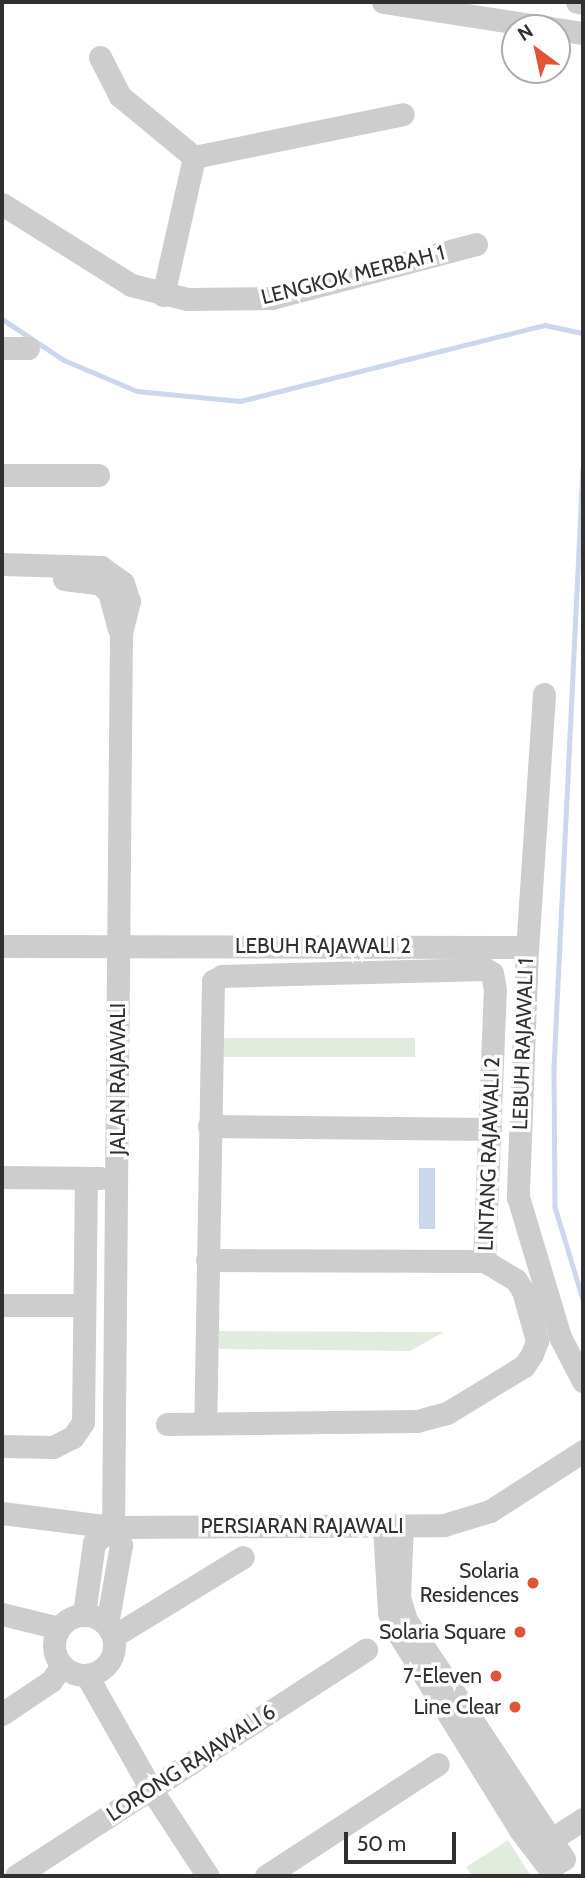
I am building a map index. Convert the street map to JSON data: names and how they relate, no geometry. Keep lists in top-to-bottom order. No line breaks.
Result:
{"streets":{"street":["LENGKOK MERBAH 1","LEBUH RAJAWALI 2","LEBUH RAJAWALI 1","JALAN RAJAWALI","LINTANG RAJAWALI 2","PERSIARAN RAJAWALI","LORONG RAJAWALI 6"]},"crossings":[["LEBUH RAJAWALI 2","LEBUH RAJAWALI 1"],["LEBUH RAJAWALI 2","JALAN RAJAWALI"],["JALAN RAJAWALI","PERSIARAN RAJAWALI"]],"places":["Solaria Residences","Solaria Square","7-Eleven","Line Clear"],"scale_bar":"50 m","north":"top left"}
